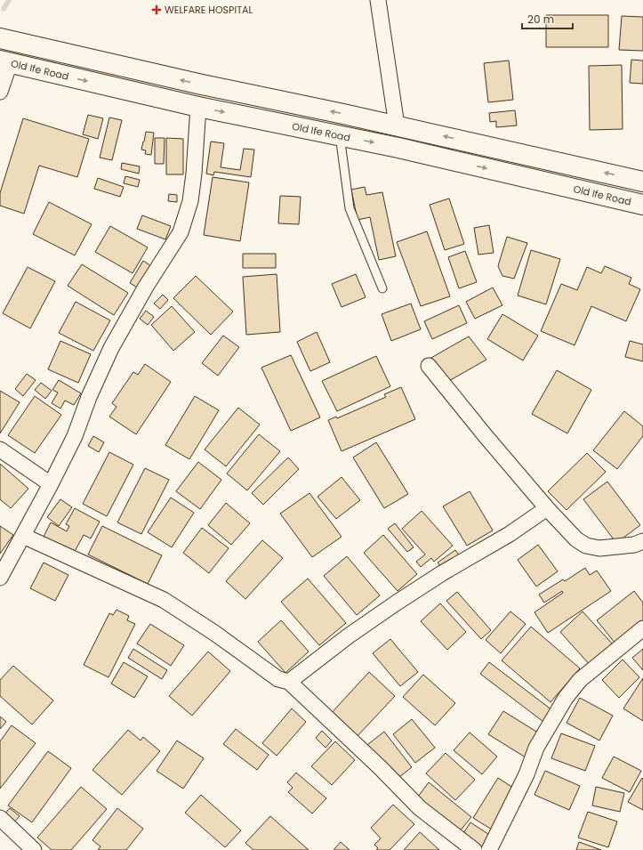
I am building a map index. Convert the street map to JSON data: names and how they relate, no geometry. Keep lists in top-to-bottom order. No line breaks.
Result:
{"streets":{"main road":["Old Ife Road"]},"places":{"health":["WELFARE HOSPITAL"]},"scale_bar":"20 m"}
